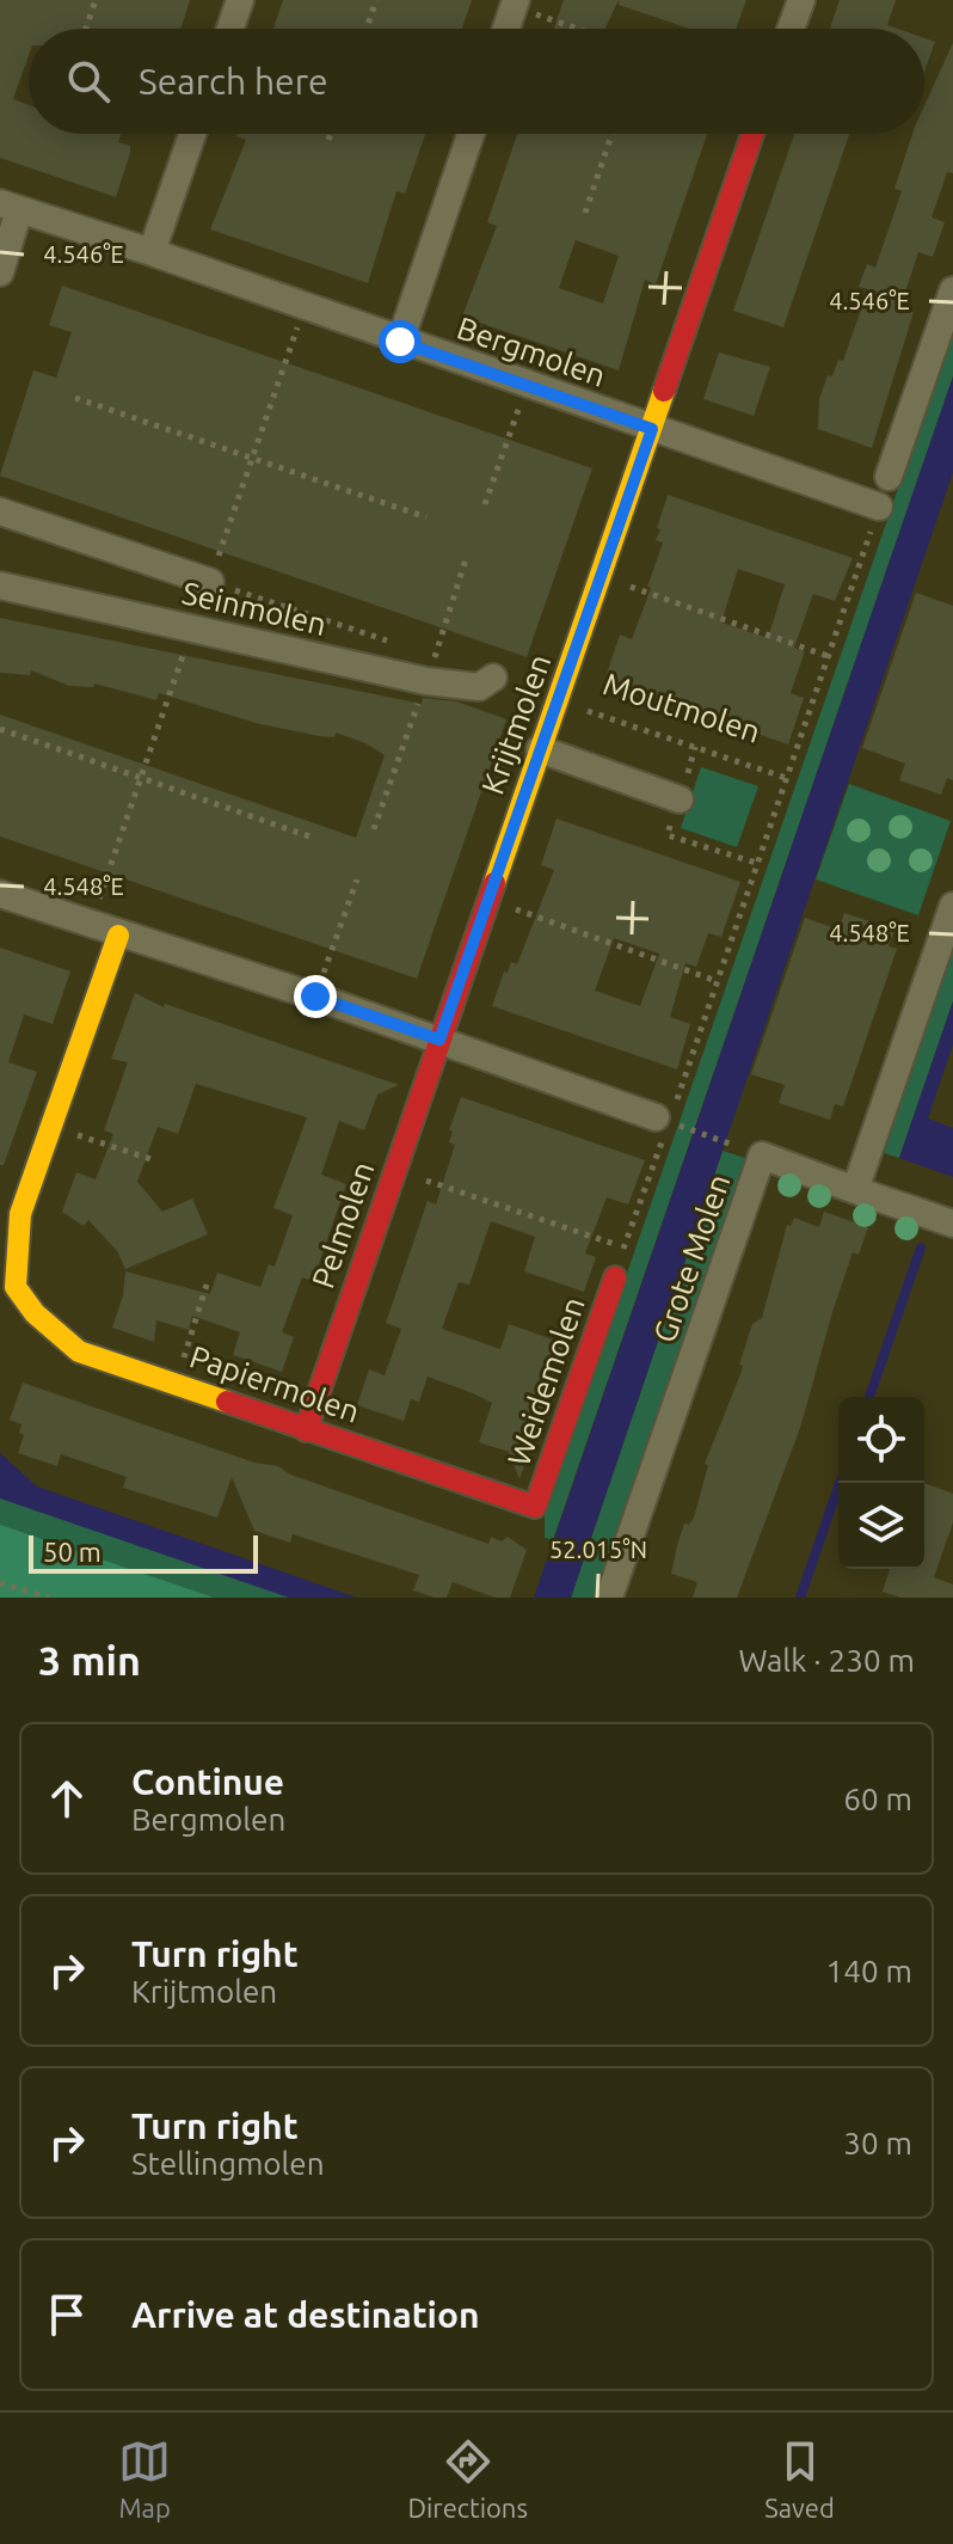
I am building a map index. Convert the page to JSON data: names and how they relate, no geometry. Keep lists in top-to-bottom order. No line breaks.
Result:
{"streets":{"street":["Bergmolen","Seinmolen","Krijtmolen","Pelmolen","Grote Molen","Weidemolen","Papiermolen"],"path":["Moutmolen"]},"crossings":[["Bergmolen","Krijtmolen"],["Moutmolen","Krijtmolen"],["Krijtmolen","Pelmolen"],["Pelmolen","Papiermolen"],["Weidemolen","Papiermolen"]],"scale_bar":"50 m","page":{"search":"Search here","scale":"50 m","heading":["3 min","Walk · 230 m"],"list":[["Continue","Bergmolen","60 m"],["Turn right","Krijtmolen","140 m"],["Turn right","Stellingmolen","30 m"],"Arrive at destination"],"nav":["Map","Directions","Saved"]},"coordinates":["4.546°E","4.548°E","52.015°N"]}
